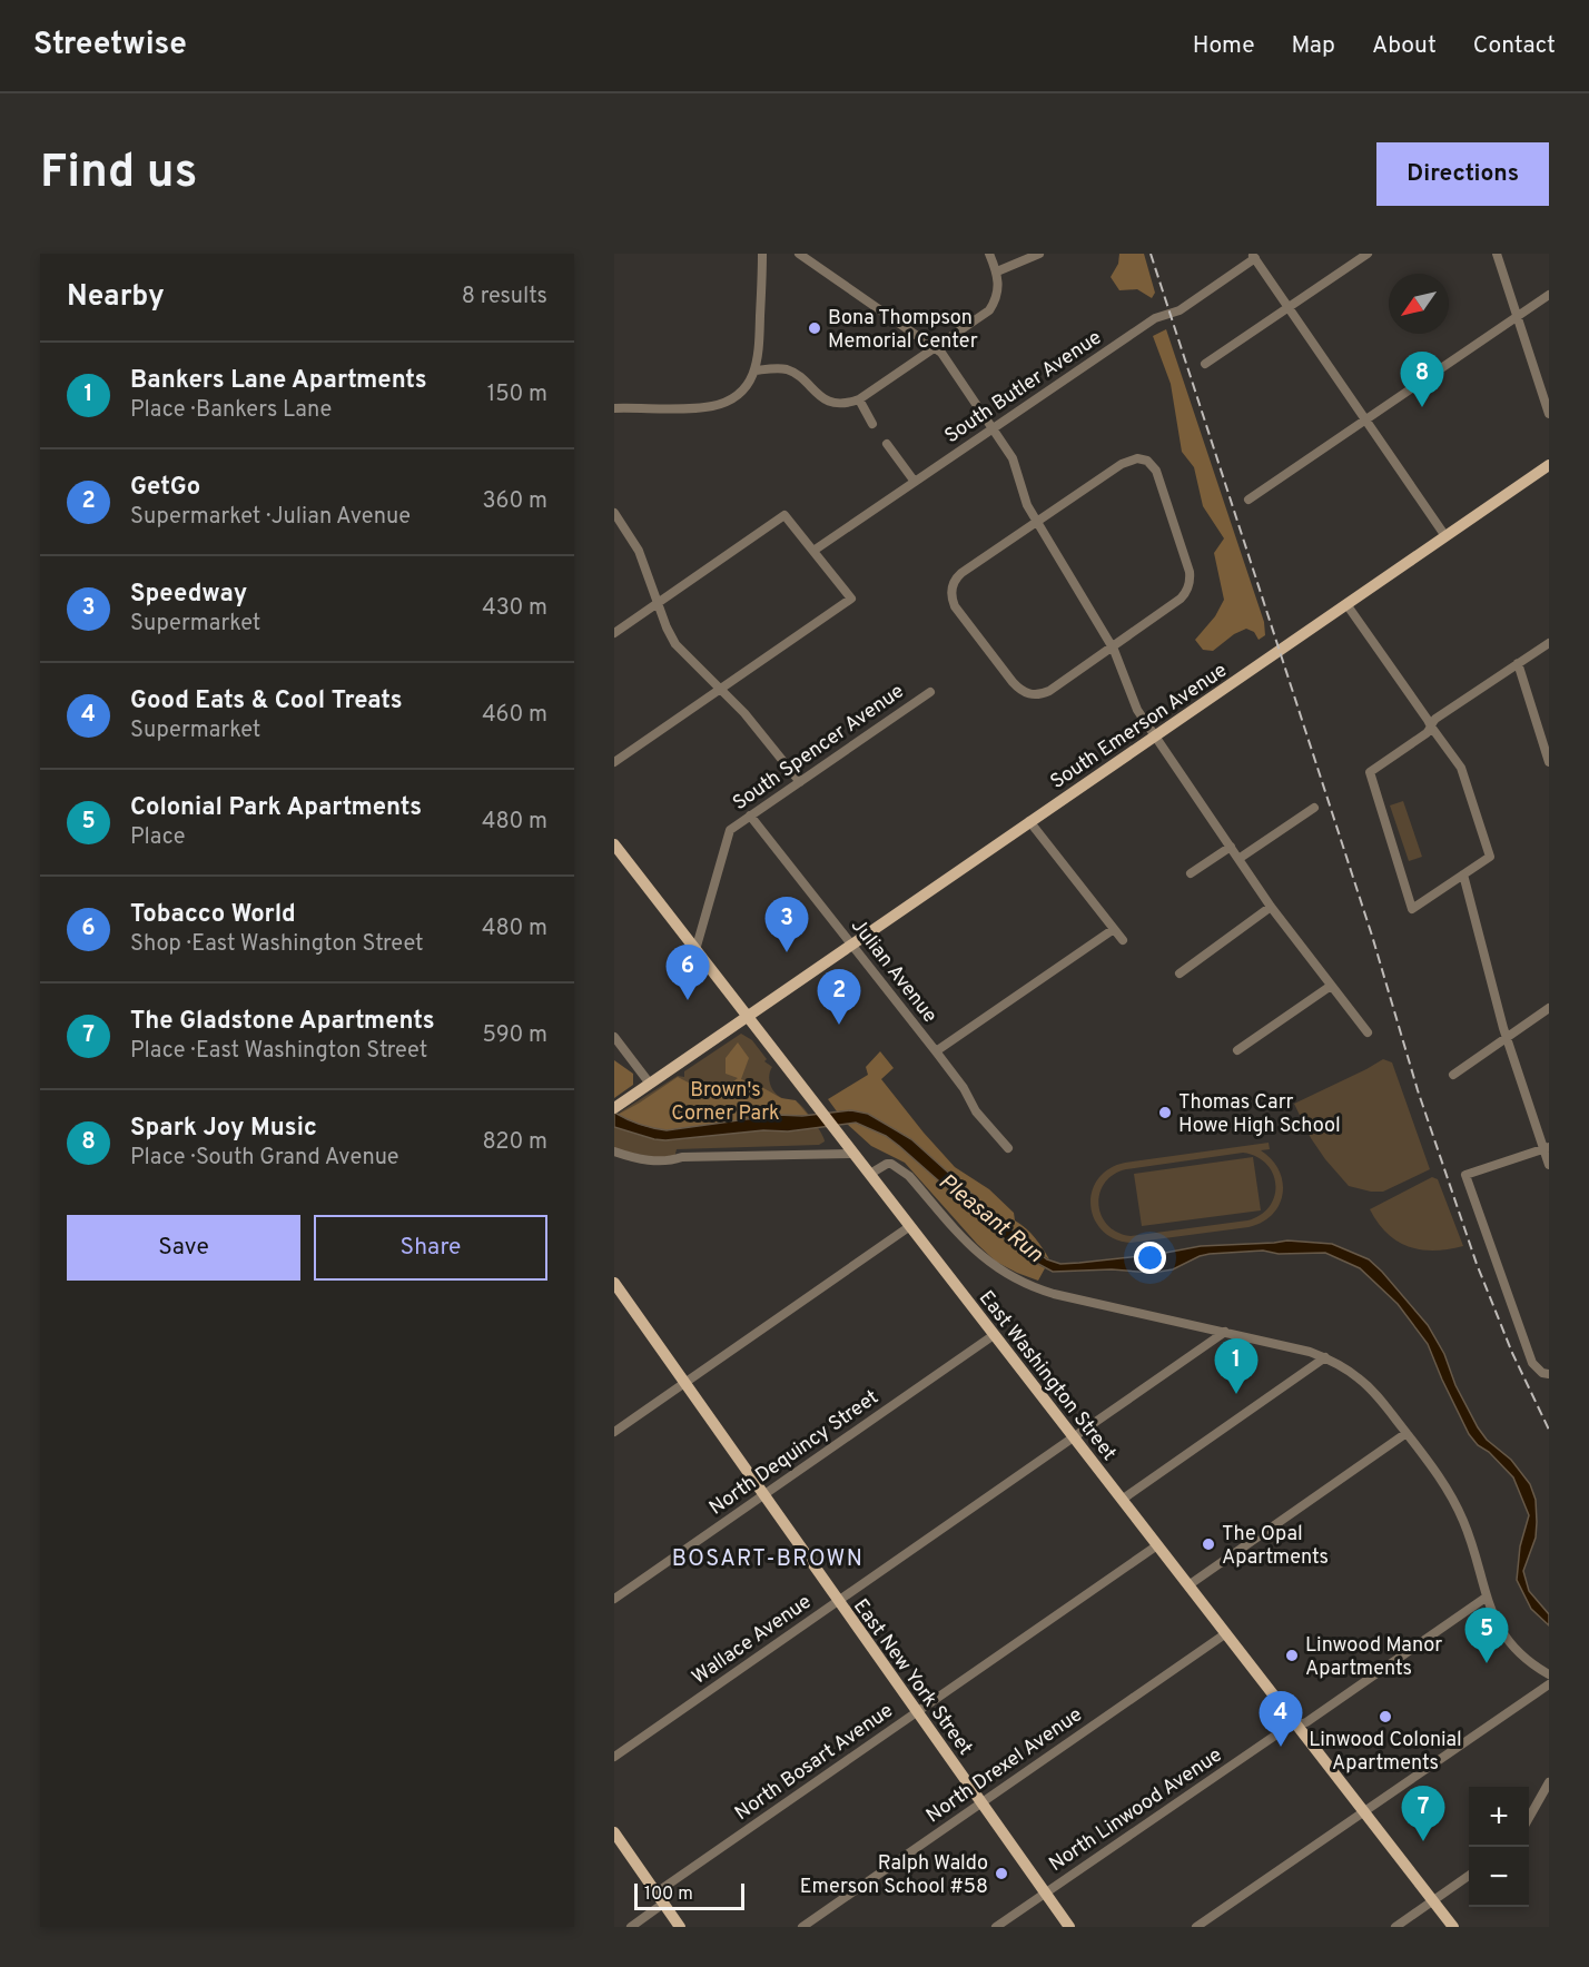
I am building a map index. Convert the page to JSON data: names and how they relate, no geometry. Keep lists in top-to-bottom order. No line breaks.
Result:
{"streets":{"main road":["South Emerson Avenue","East Washington Street","East New York Street"],"street":["South Butler Avenue","South Spencer Avenue","Julian Avenue","North Dequincy Street","Wallace Avenue","North Bosart Avenue","North Drexel Avenue","North Linwood Avenue"]},"crossings":[["South Emerson Avenue","Julian Avenue"],["South Emerson Avenue","East Washington Street"],["South Spencer Avenue","Julian Avenue"],["South Spencer Avenue","East Washington Street"],["East Washington Street","North Dequincy Street"],["East Washington Street","Wallace Avenue"],["East Washington Street","North Bosart Avenue"],["East Washington Street","North Drexel Avenue"],["East Washington Street","North Linwood Avenue"],["North Dequincy Street","East New York Street"],["Wallace Avenue","East New York Street"],["East New York Street","North Bosart Avenue"],["East New York Street","North Drexel Avenue"],["East New York Street","North Linwood Avenue"]],"districts":["BOSART-BROWN"],"water":["Pleasant Run"],"parks":["Brown's Corner Park"],"places":["Bona Thompson Memorial Center","Thomas Carr Howe High School","The Opal Apartments","Linwood Manor Apartments","Linwood Colonial Apartments","Ralph Waldo Emerson School #58"],"scale_bar":"100 m","north":"bottom left","page":{"header":"Streetwise","nav":["Home","Map","About","Contact"],"buttons":["Directions",["Save","Share"]],"title":"Find us","heading":["Nearby","8 results"],"list":[{"mark":"1","name":"Bankers Lane Apartments","note":"Place · Bankers Lane","value":"150 m"},{"mark":"2","name":"GetGo","note":"Supermarket · Julian Avenue","value":"360 m"},{"mark":"3","name":"Speedway","note":"Supermarket","value":"430 m"},{"mark":"4","name":"Good Eats & Cool Treats","note":"Supermarket","value":"460 m"},{"mark":"5","name":"Colonial Park Apartments","note":"Place","value":"480 m"},{"mark":"6","name":"Tobacco World","note":"Shop · East Washington Street","value":"480 m"},{"mark":"7","name":"The Gladstone Apartments","note":"Place · East Washington Street","value":"590 m"},{"mark":"8","name":"Spark Joy Music","note":"Place · South Grand Avenue","value":"820 m"}],"pins":["8","3","6","2","1","5","4","7"],"map_buttons":["+","−"],"scale":"100 m"}}
